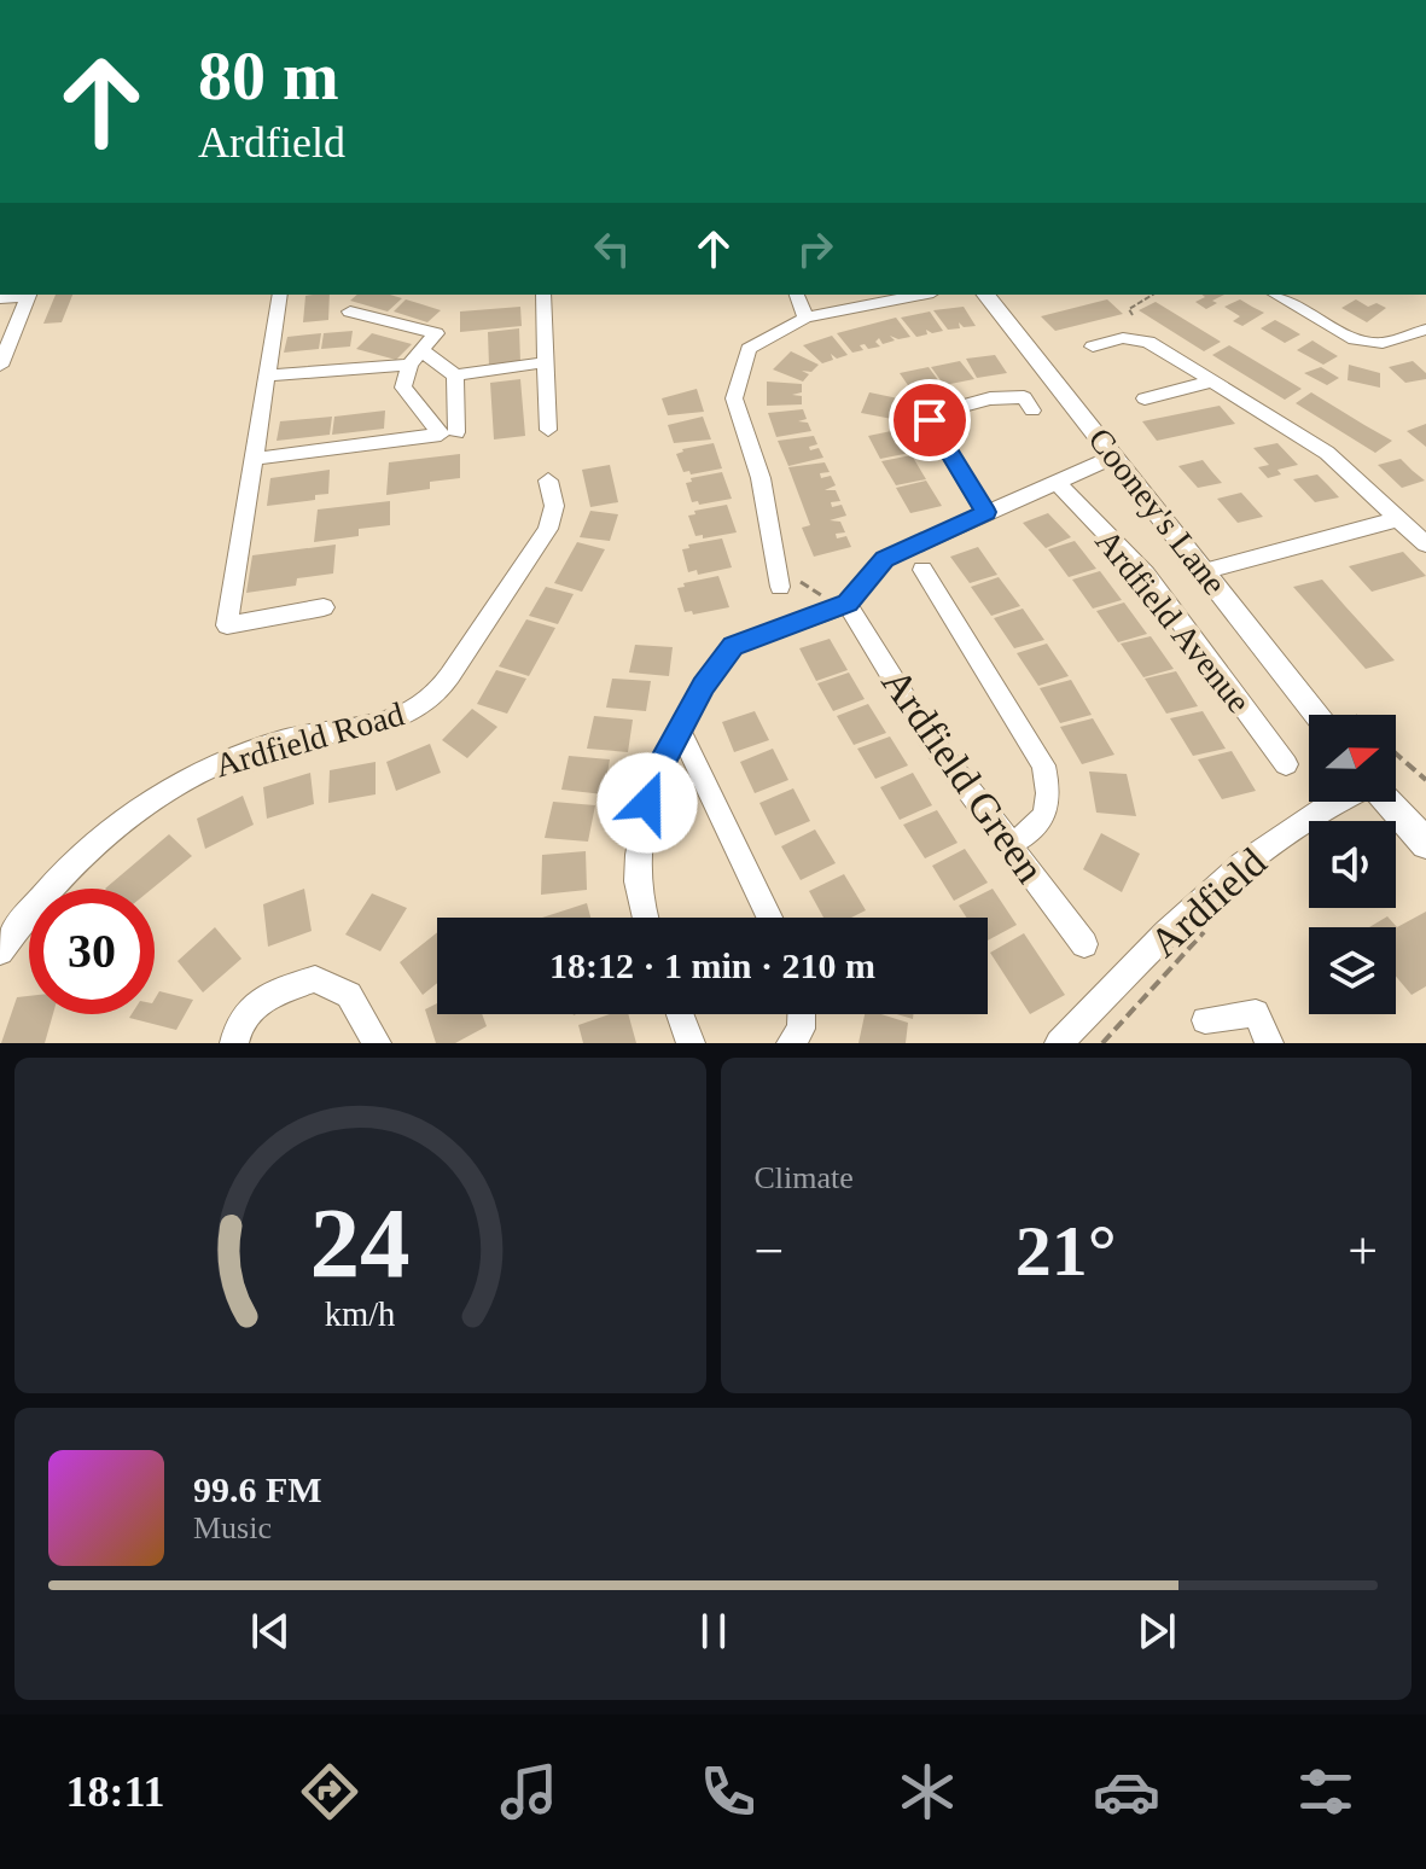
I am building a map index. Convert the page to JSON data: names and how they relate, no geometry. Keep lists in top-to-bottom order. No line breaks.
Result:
{"streets":{"street":["Cooney's Lane","Ardfield Avenue","Ardfield Road","Ardfield Green","Ardfield"]},"north":"right","page":{"turn":["80 m","Ardfield"],"limit":"30","trip":"18:12 · 1 min · 210 m","tile":"Climate","heat":["−","21°","+"],"song":["99.6 FM","Music"],"tabs":"18:11","gauge":["24","km/h"]}}
